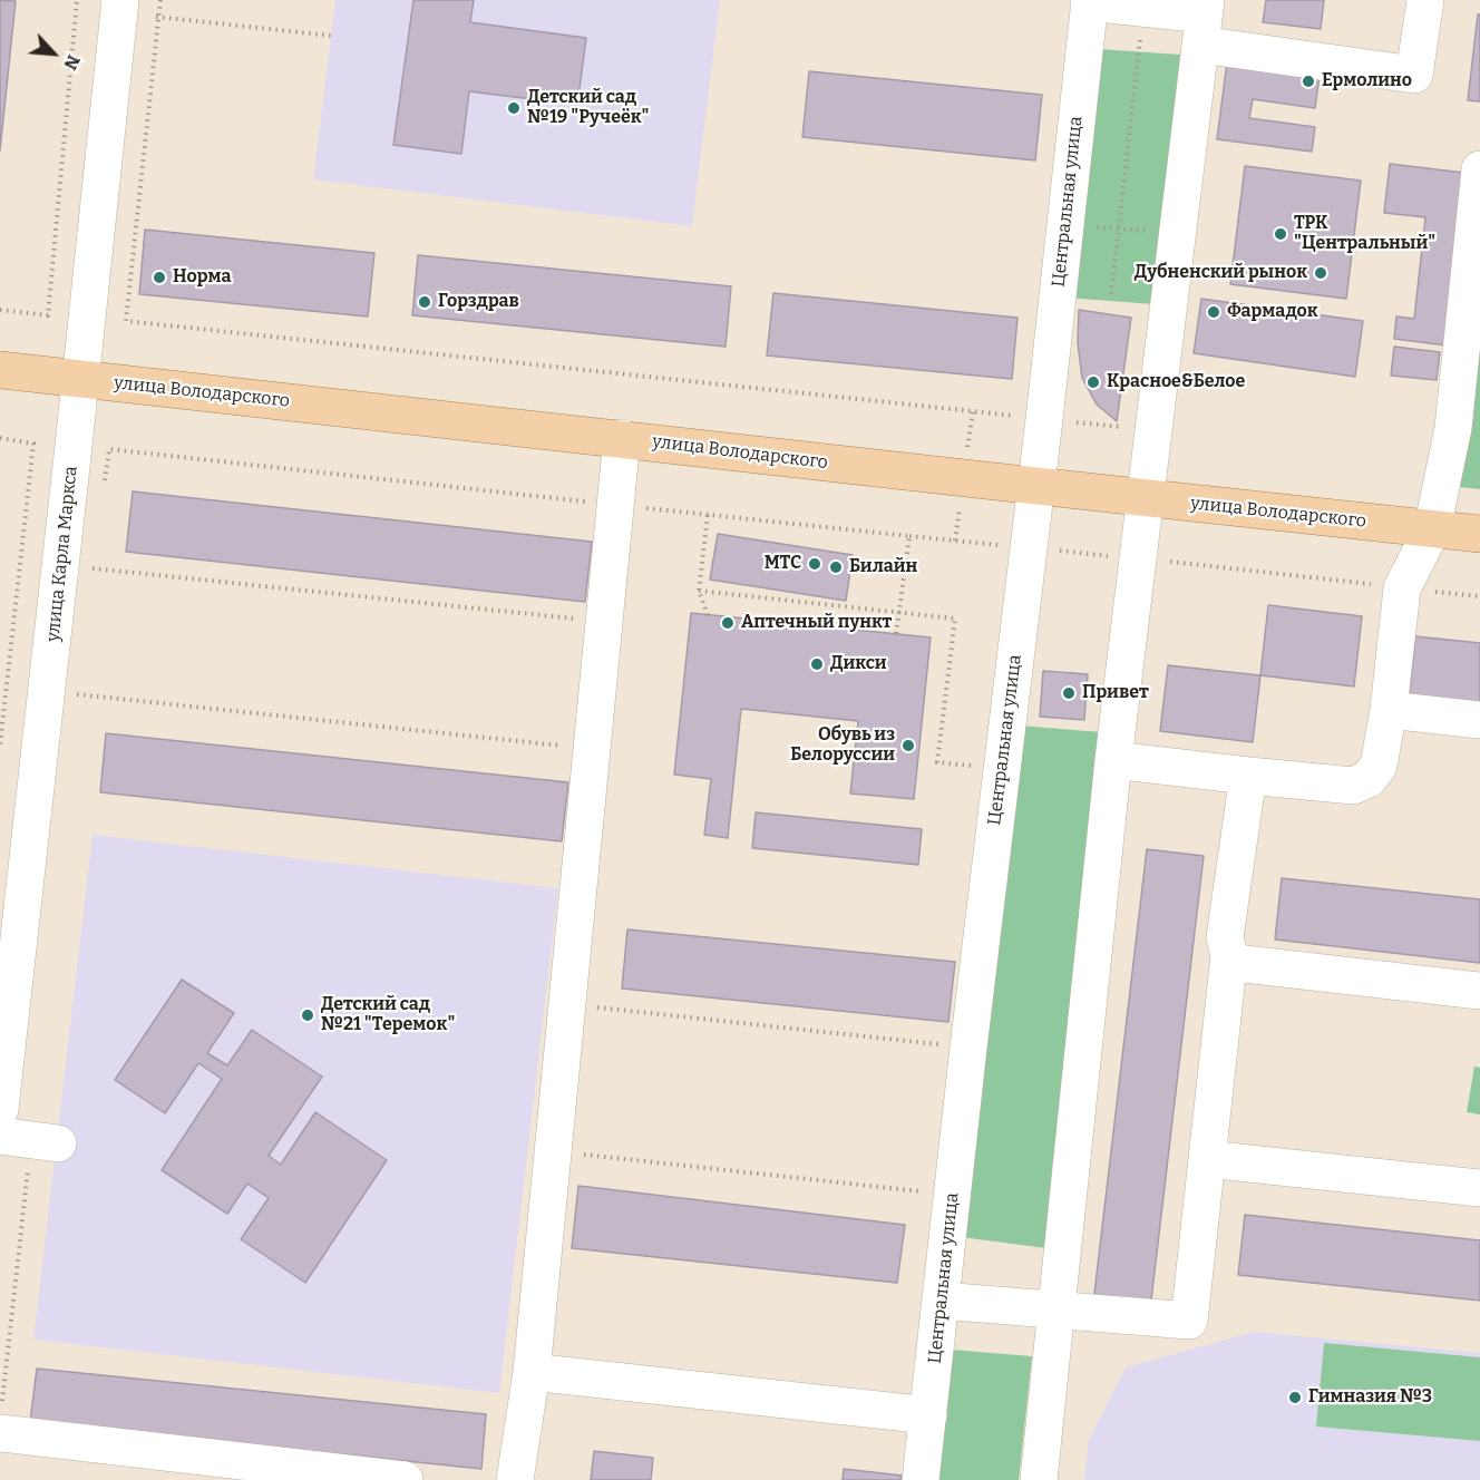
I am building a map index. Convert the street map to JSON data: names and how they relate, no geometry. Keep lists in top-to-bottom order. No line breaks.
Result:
{"streets":{"main road":["улица Володарского"],"street":["Центральная улица","улица Карла Маркса"]},"crossings":[["Центральная улица","улица Володарского"],["улица Володарского","улица Карла Маркса"]],"places":["Ермолино","Детский сад №19 \"Ручеёк\"","ТРК \"Центральный\"","Дубненский рынок","Норма","Горздрав","Фармадок","Красное&Белое","МТС","Билайн","Аптечный пункт","Дикси","Привет","Обувь из Белоруссии","Детский сад №21 \"Теремок\"","Гимназия №3"],"north":"bottom right"}
